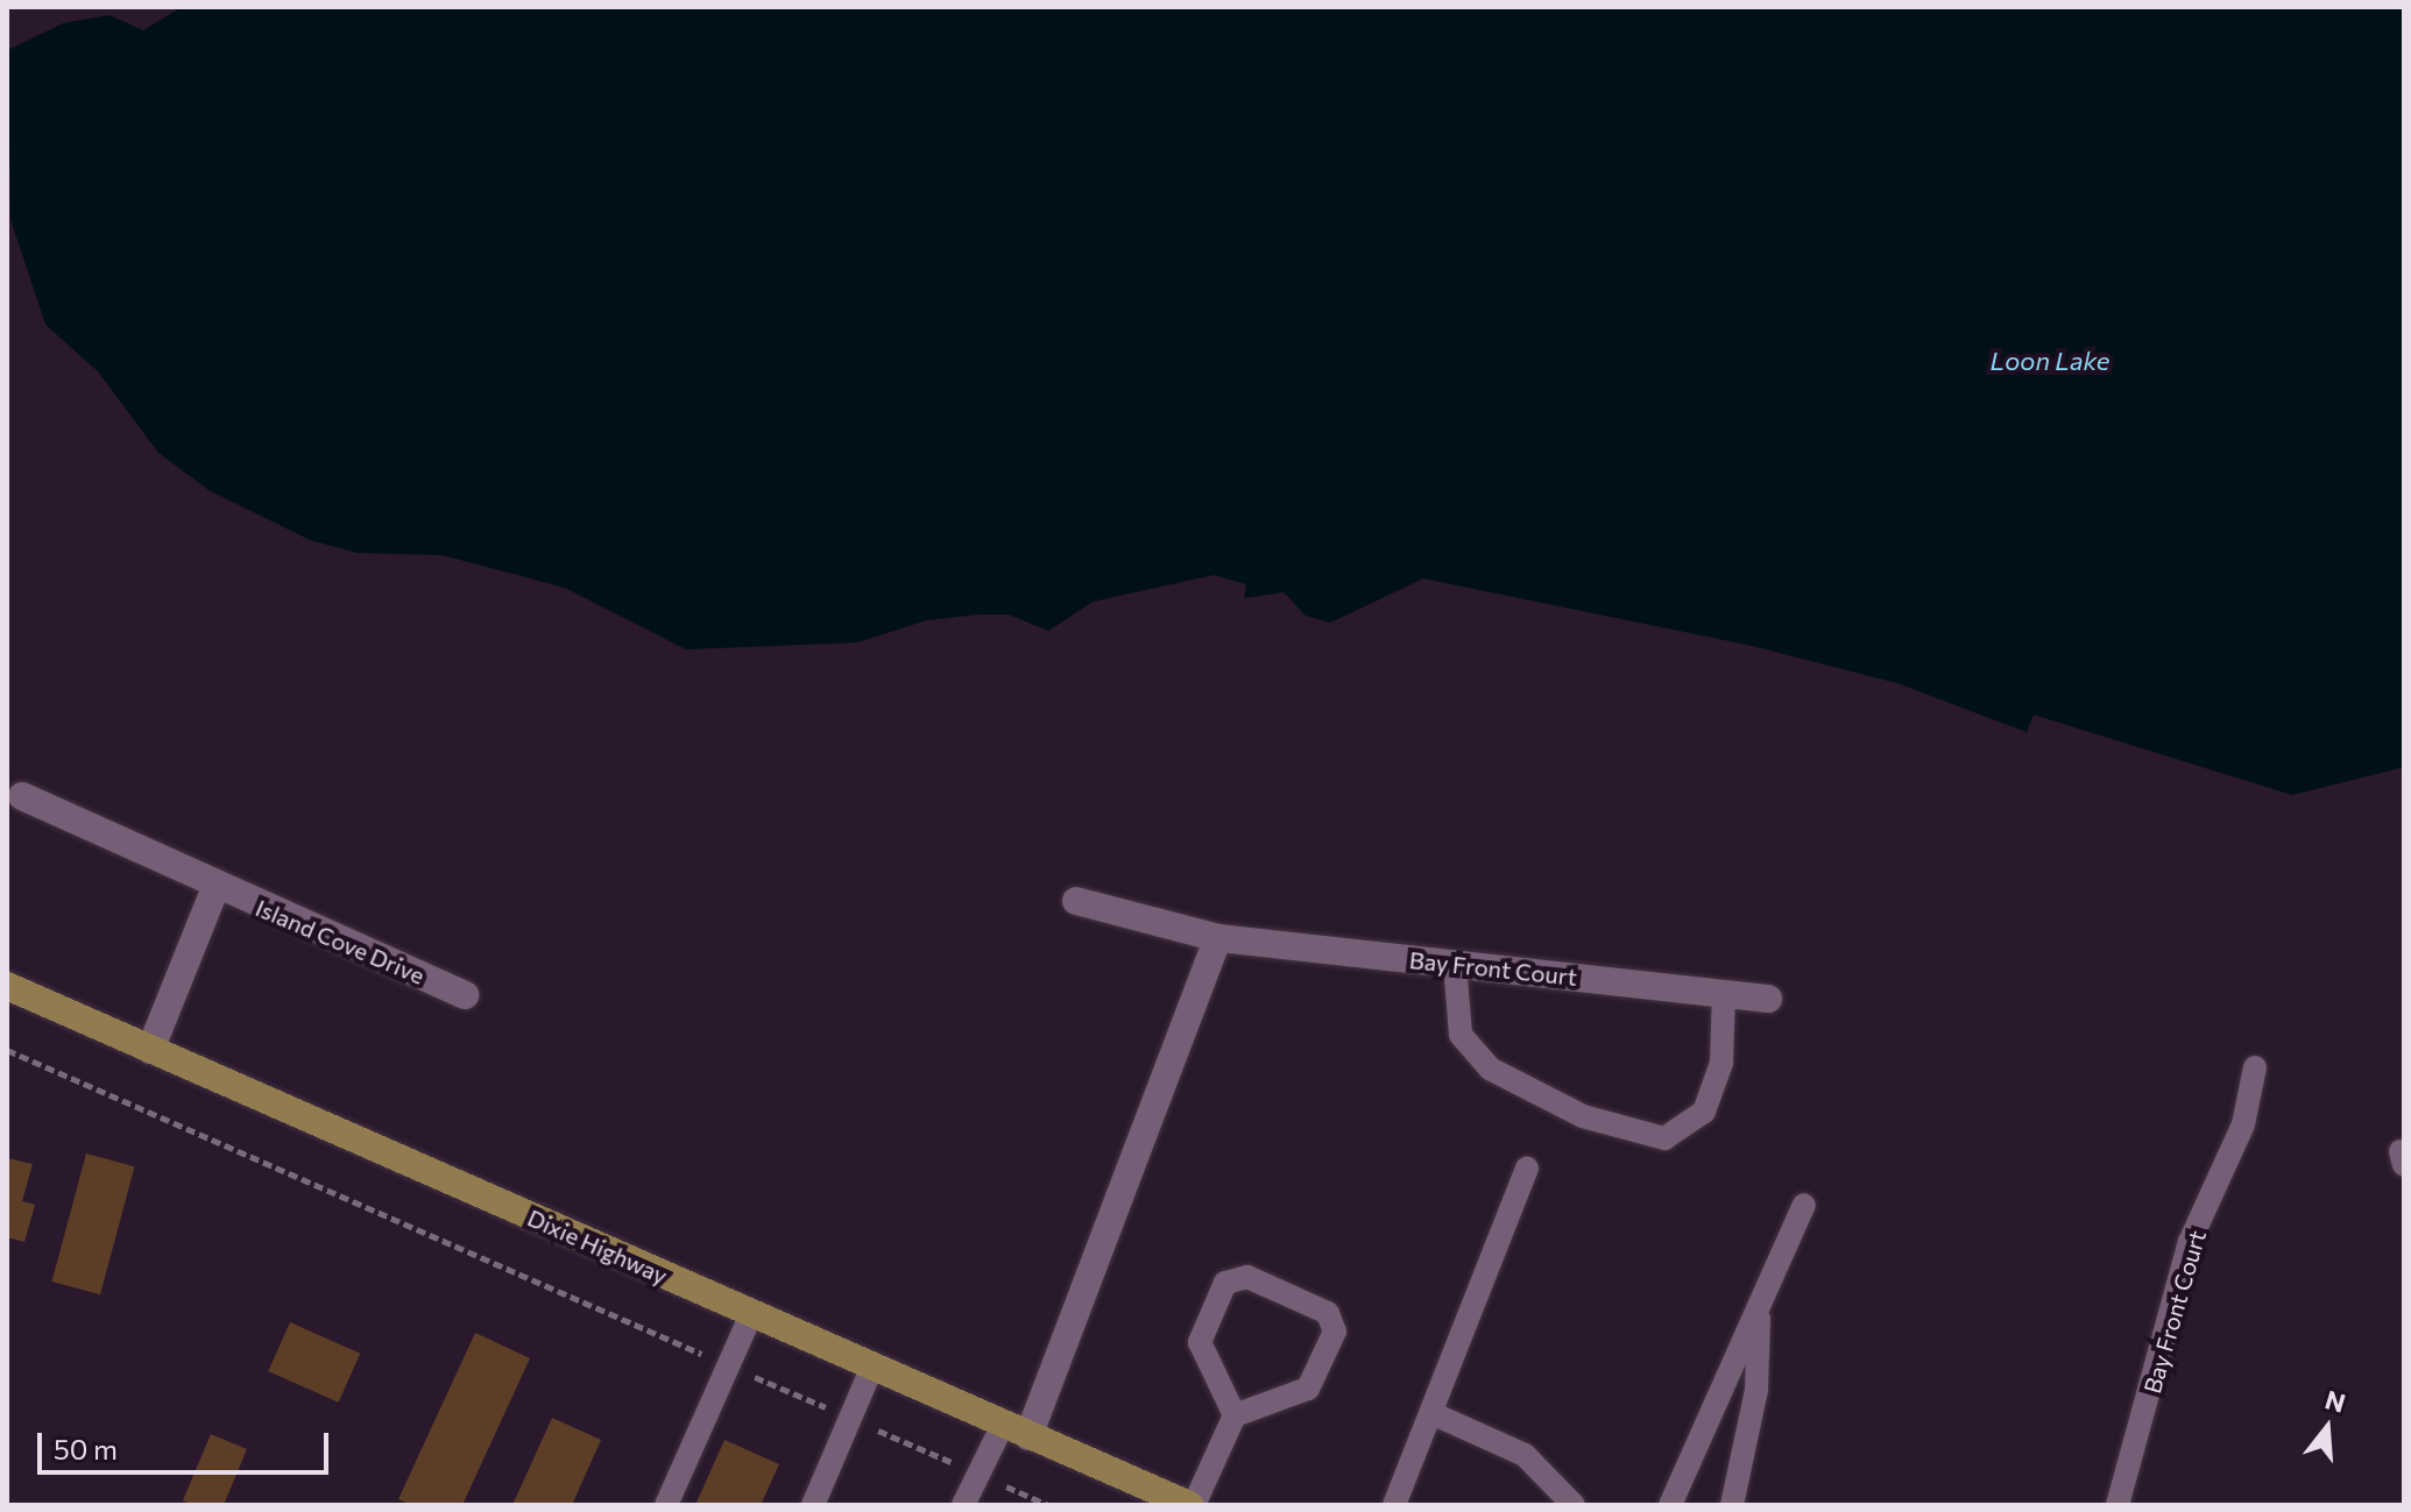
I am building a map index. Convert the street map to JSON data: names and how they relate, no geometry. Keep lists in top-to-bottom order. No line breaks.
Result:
{"streets":{"main road":["Dixie Highway"],"street":["Island Cove Drive","Bay Front Court"]},"water":["Loon Lake"],"scale_bar":"50 m","north":"top"}
